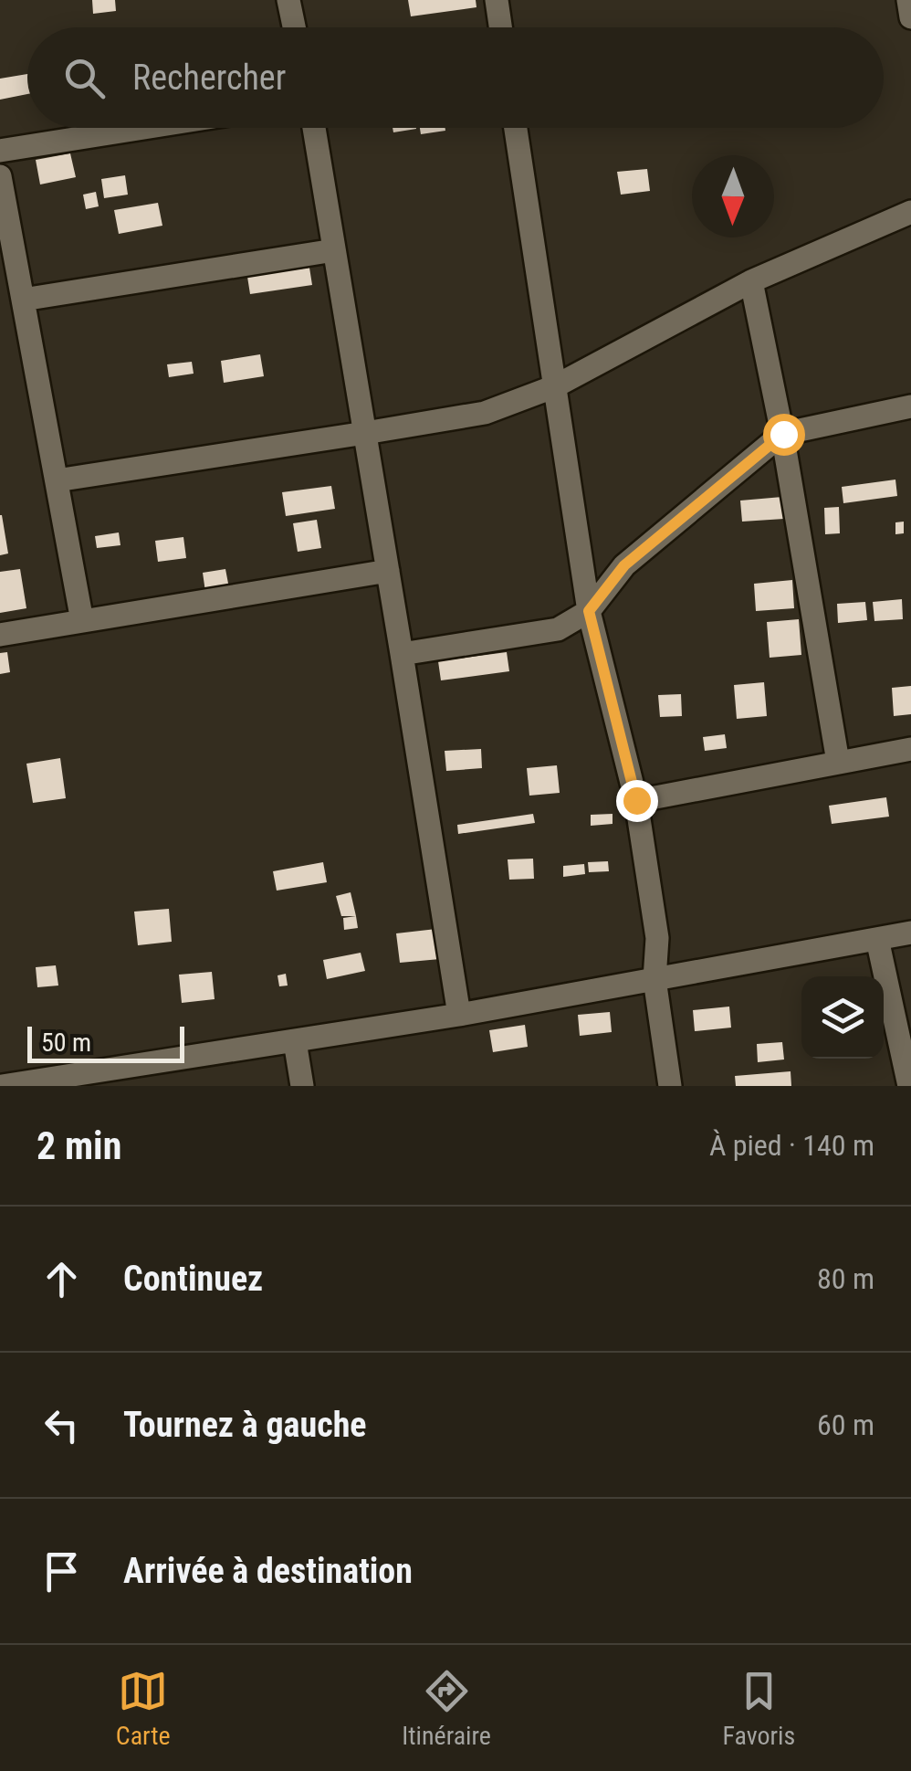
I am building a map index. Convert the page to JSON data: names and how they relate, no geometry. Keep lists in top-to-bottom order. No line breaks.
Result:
{"scale_bar":"50 m","north":"bottom","page":{"search":"Rechercher","scale":"50 m","heading":["2 min","À pied · 140 m"],"list":[["Continuez","80 m"],["Tournez à gauche","60 m"],"Arrivée à destination"],"nav":["Carte","Itinéraire","Favoris"]}}
